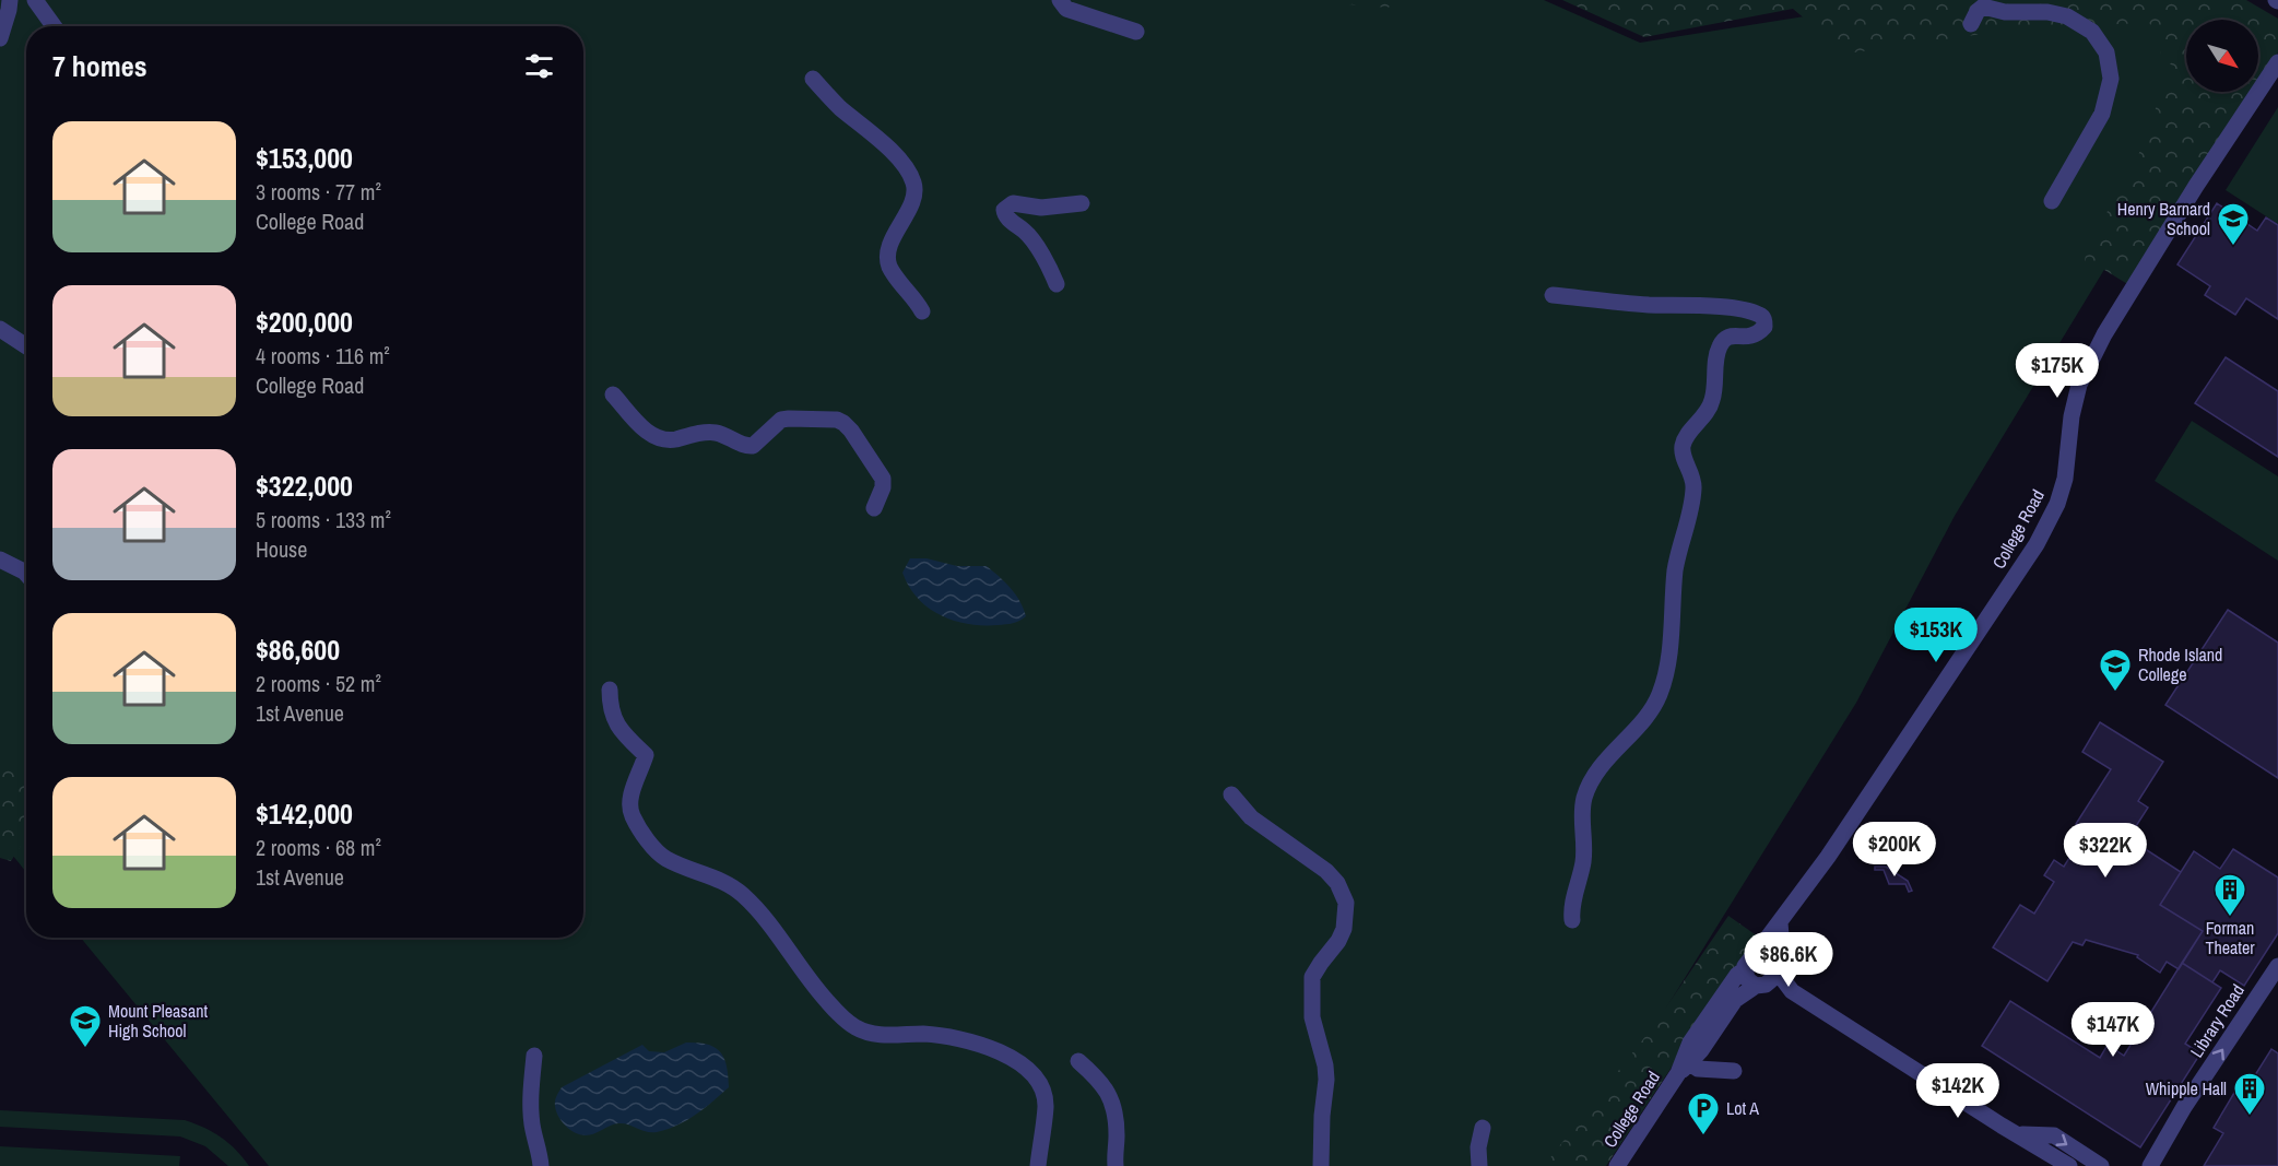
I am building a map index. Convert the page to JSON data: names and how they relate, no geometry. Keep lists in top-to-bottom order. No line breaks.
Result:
{"streets":{"street":["College Road","Library Road"]},"one_way":["Library Road"],"places":{"school or university":["Henry Barnard School","Rhode Island College","Mount Pleasant High School"],"building":["Forman Theater","Whipple Hall"],"parking":["Lot A"]},"north":"bottom right","page":{"heading":"7 homes","list":[{"name":"$153,000","note":"3 rooms · 77 m² · College Road"},{"name":"$200,000","note":"4 rooms · 116 m² · College Road"},{"name":"$322,000","note":"5 rooms · 133 m² · House"},{"name":"$86,600","note":"2 rooms · 52 m² · 1st Avenue"},{"name":"$142,000","note":"2 rooms · 68 m² · 1st Avenue"}],"price":["$175K","$153K","$200K","$322K","$86.6K","$147K","$142K"]}}
